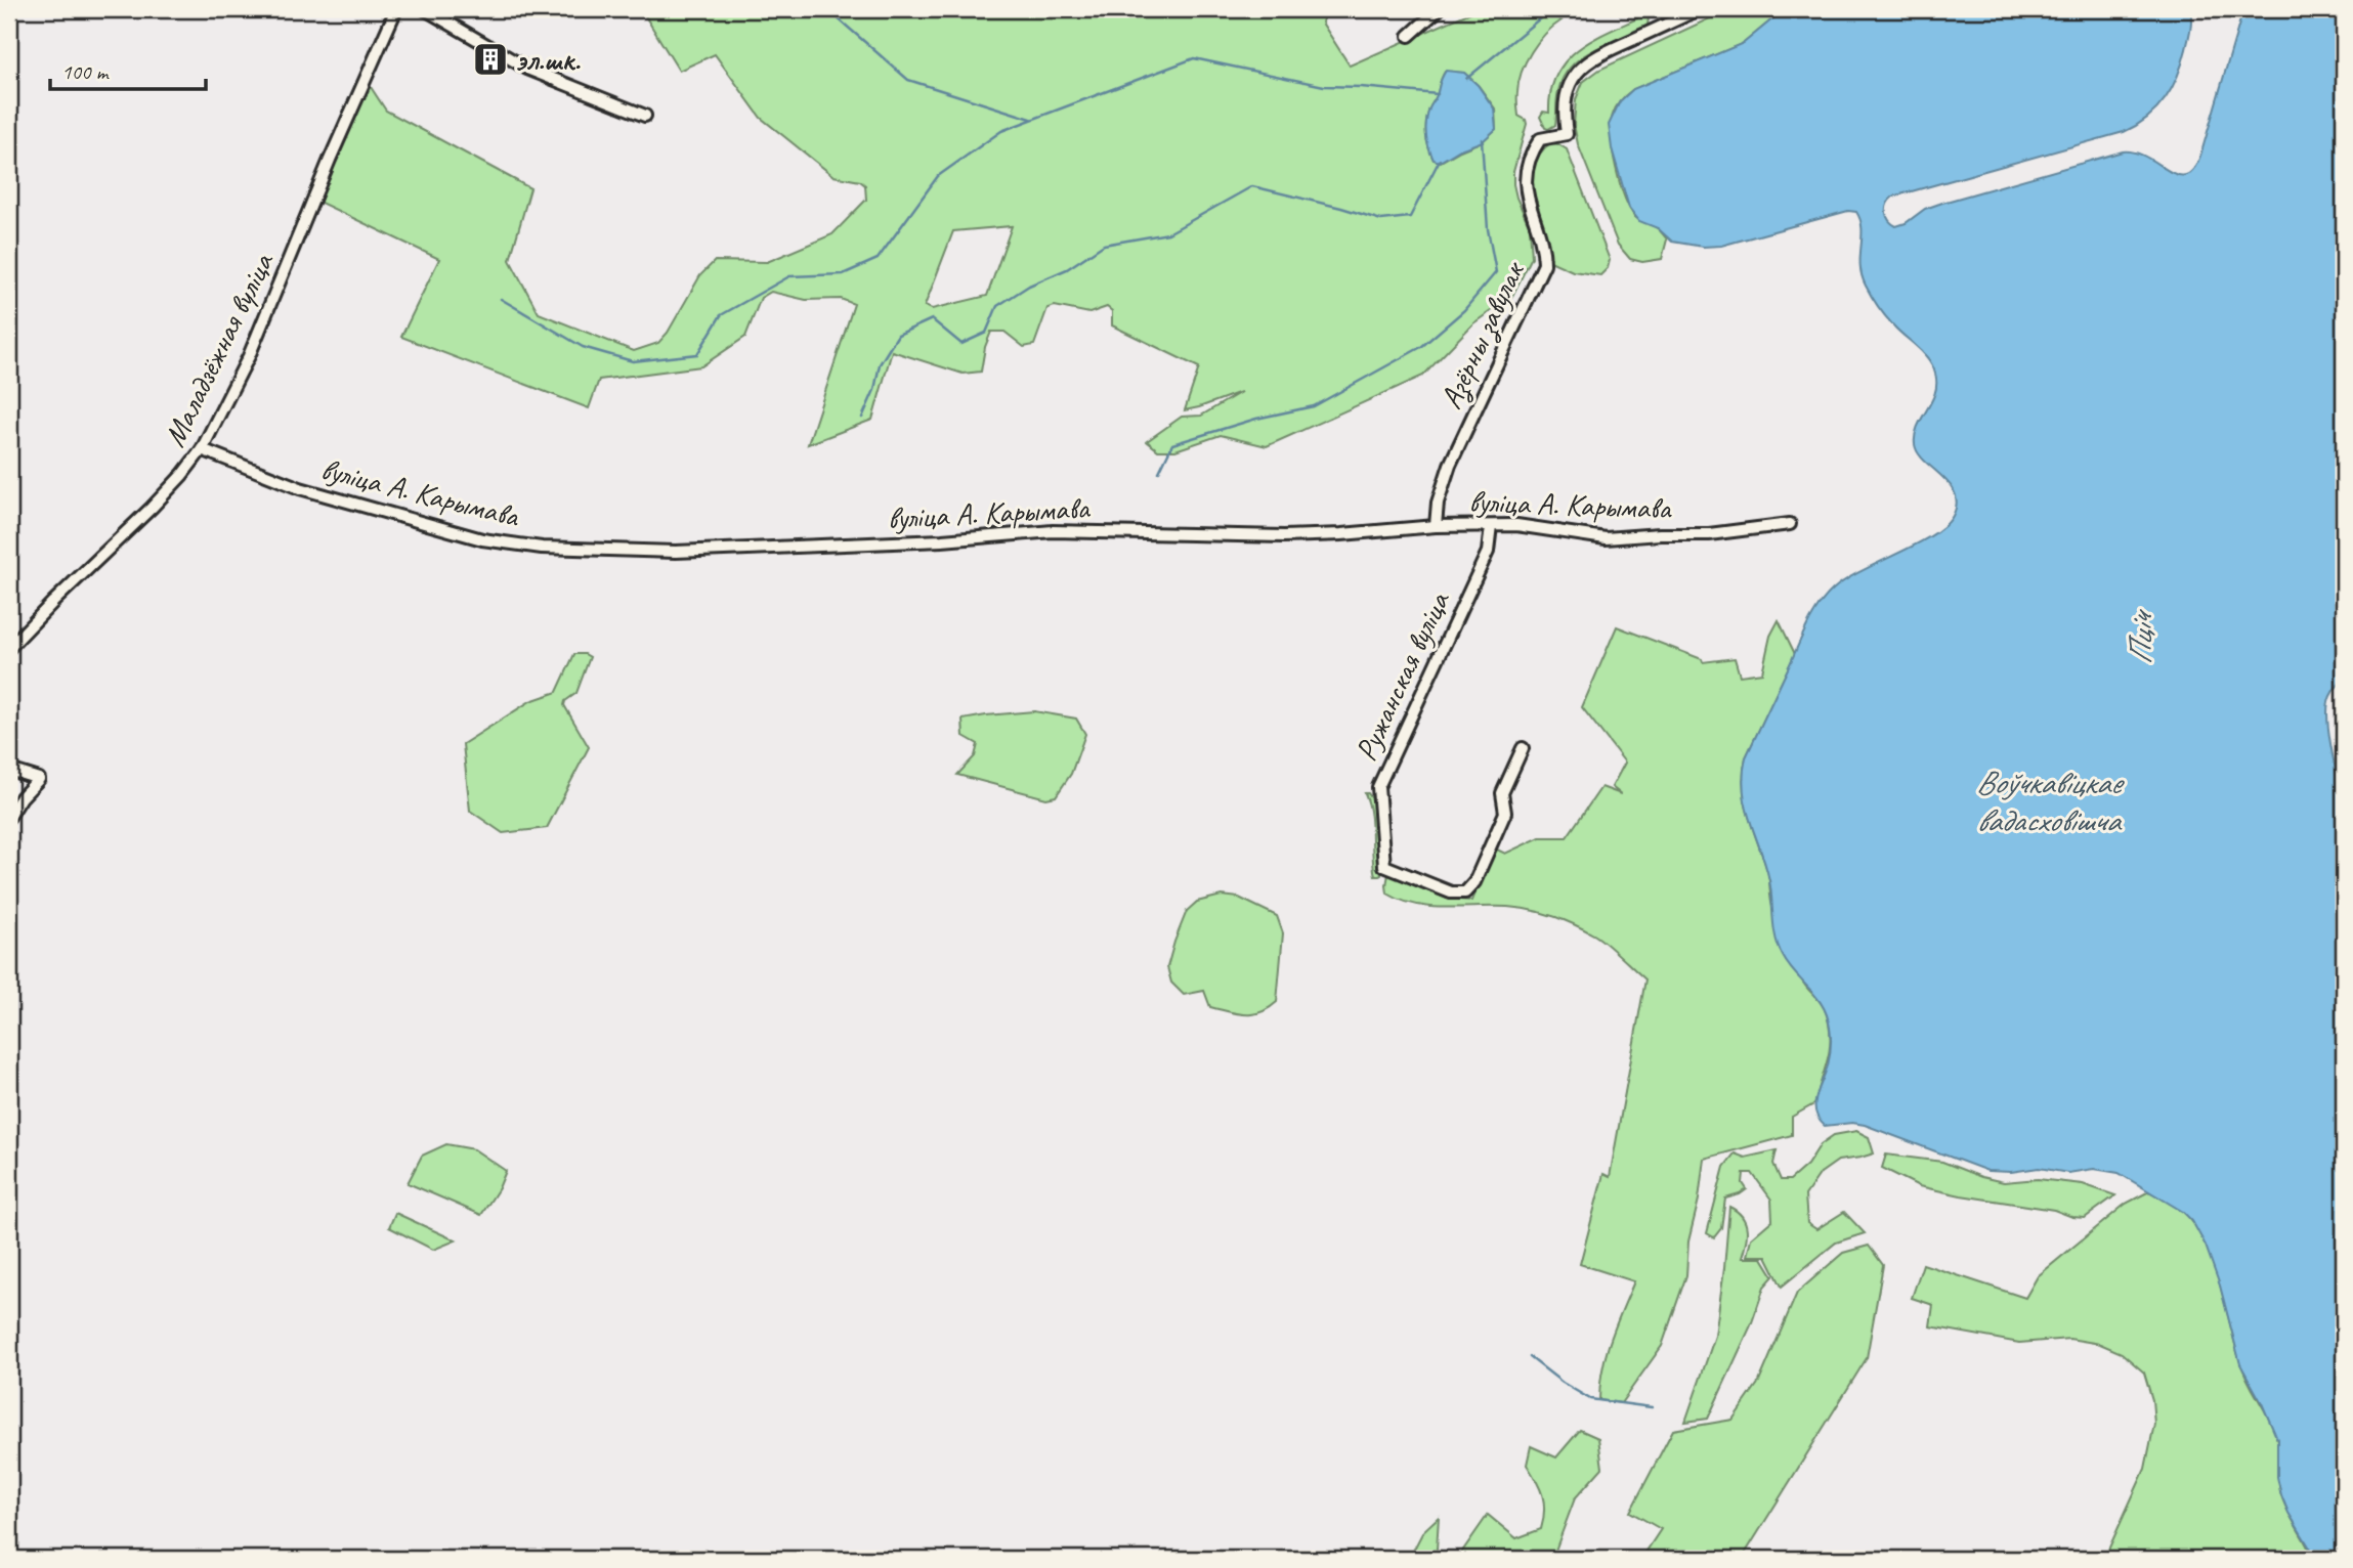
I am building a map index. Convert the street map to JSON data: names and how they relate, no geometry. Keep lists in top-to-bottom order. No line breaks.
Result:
{"streets":{"street":["Азёрны завулак","Маладзёжная вуліца","вуліца А. Карымава","Ружанская вуліца"]},"crossings":[["Азёрны завулак","вуліца А. Карымава"],["Маладзёжная вуліца","вуліца А. Карымава"],["вуліца А. Карымава","Ружанская вуліца"]],"water":["Пціч","Воўчкавіцкае вадасховішча"],"places":{"building":["эл.шк."]},"scale_bar":"100 m"}
